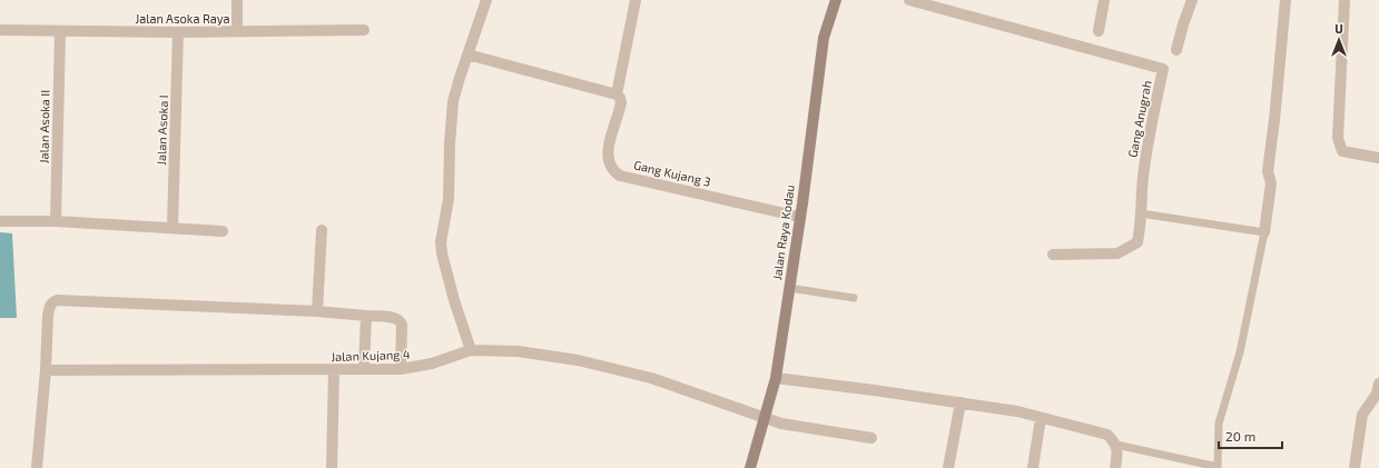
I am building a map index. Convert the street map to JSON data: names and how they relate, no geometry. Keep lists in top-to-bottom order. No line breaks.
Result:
{"streets":{"street":["Jalan Asoka Raya","Gang Anugrah","Jalan Asoka II","Jalan Asoka I","Gang Kujang 3","Jalan Raya Kodau","Jalan Kujang 4"]},"crossings":[["Jalan Asoka Raya","Jalan Asoka II"],["Jalan Asoka Raya","Jalan Asoka I"],["Gang Kujang 3","Jalan Raya Kodau"],["Jalan Raya Kodau","Jalan Kujang 4"]],"scale_bar":"20 m","north":"top"}
